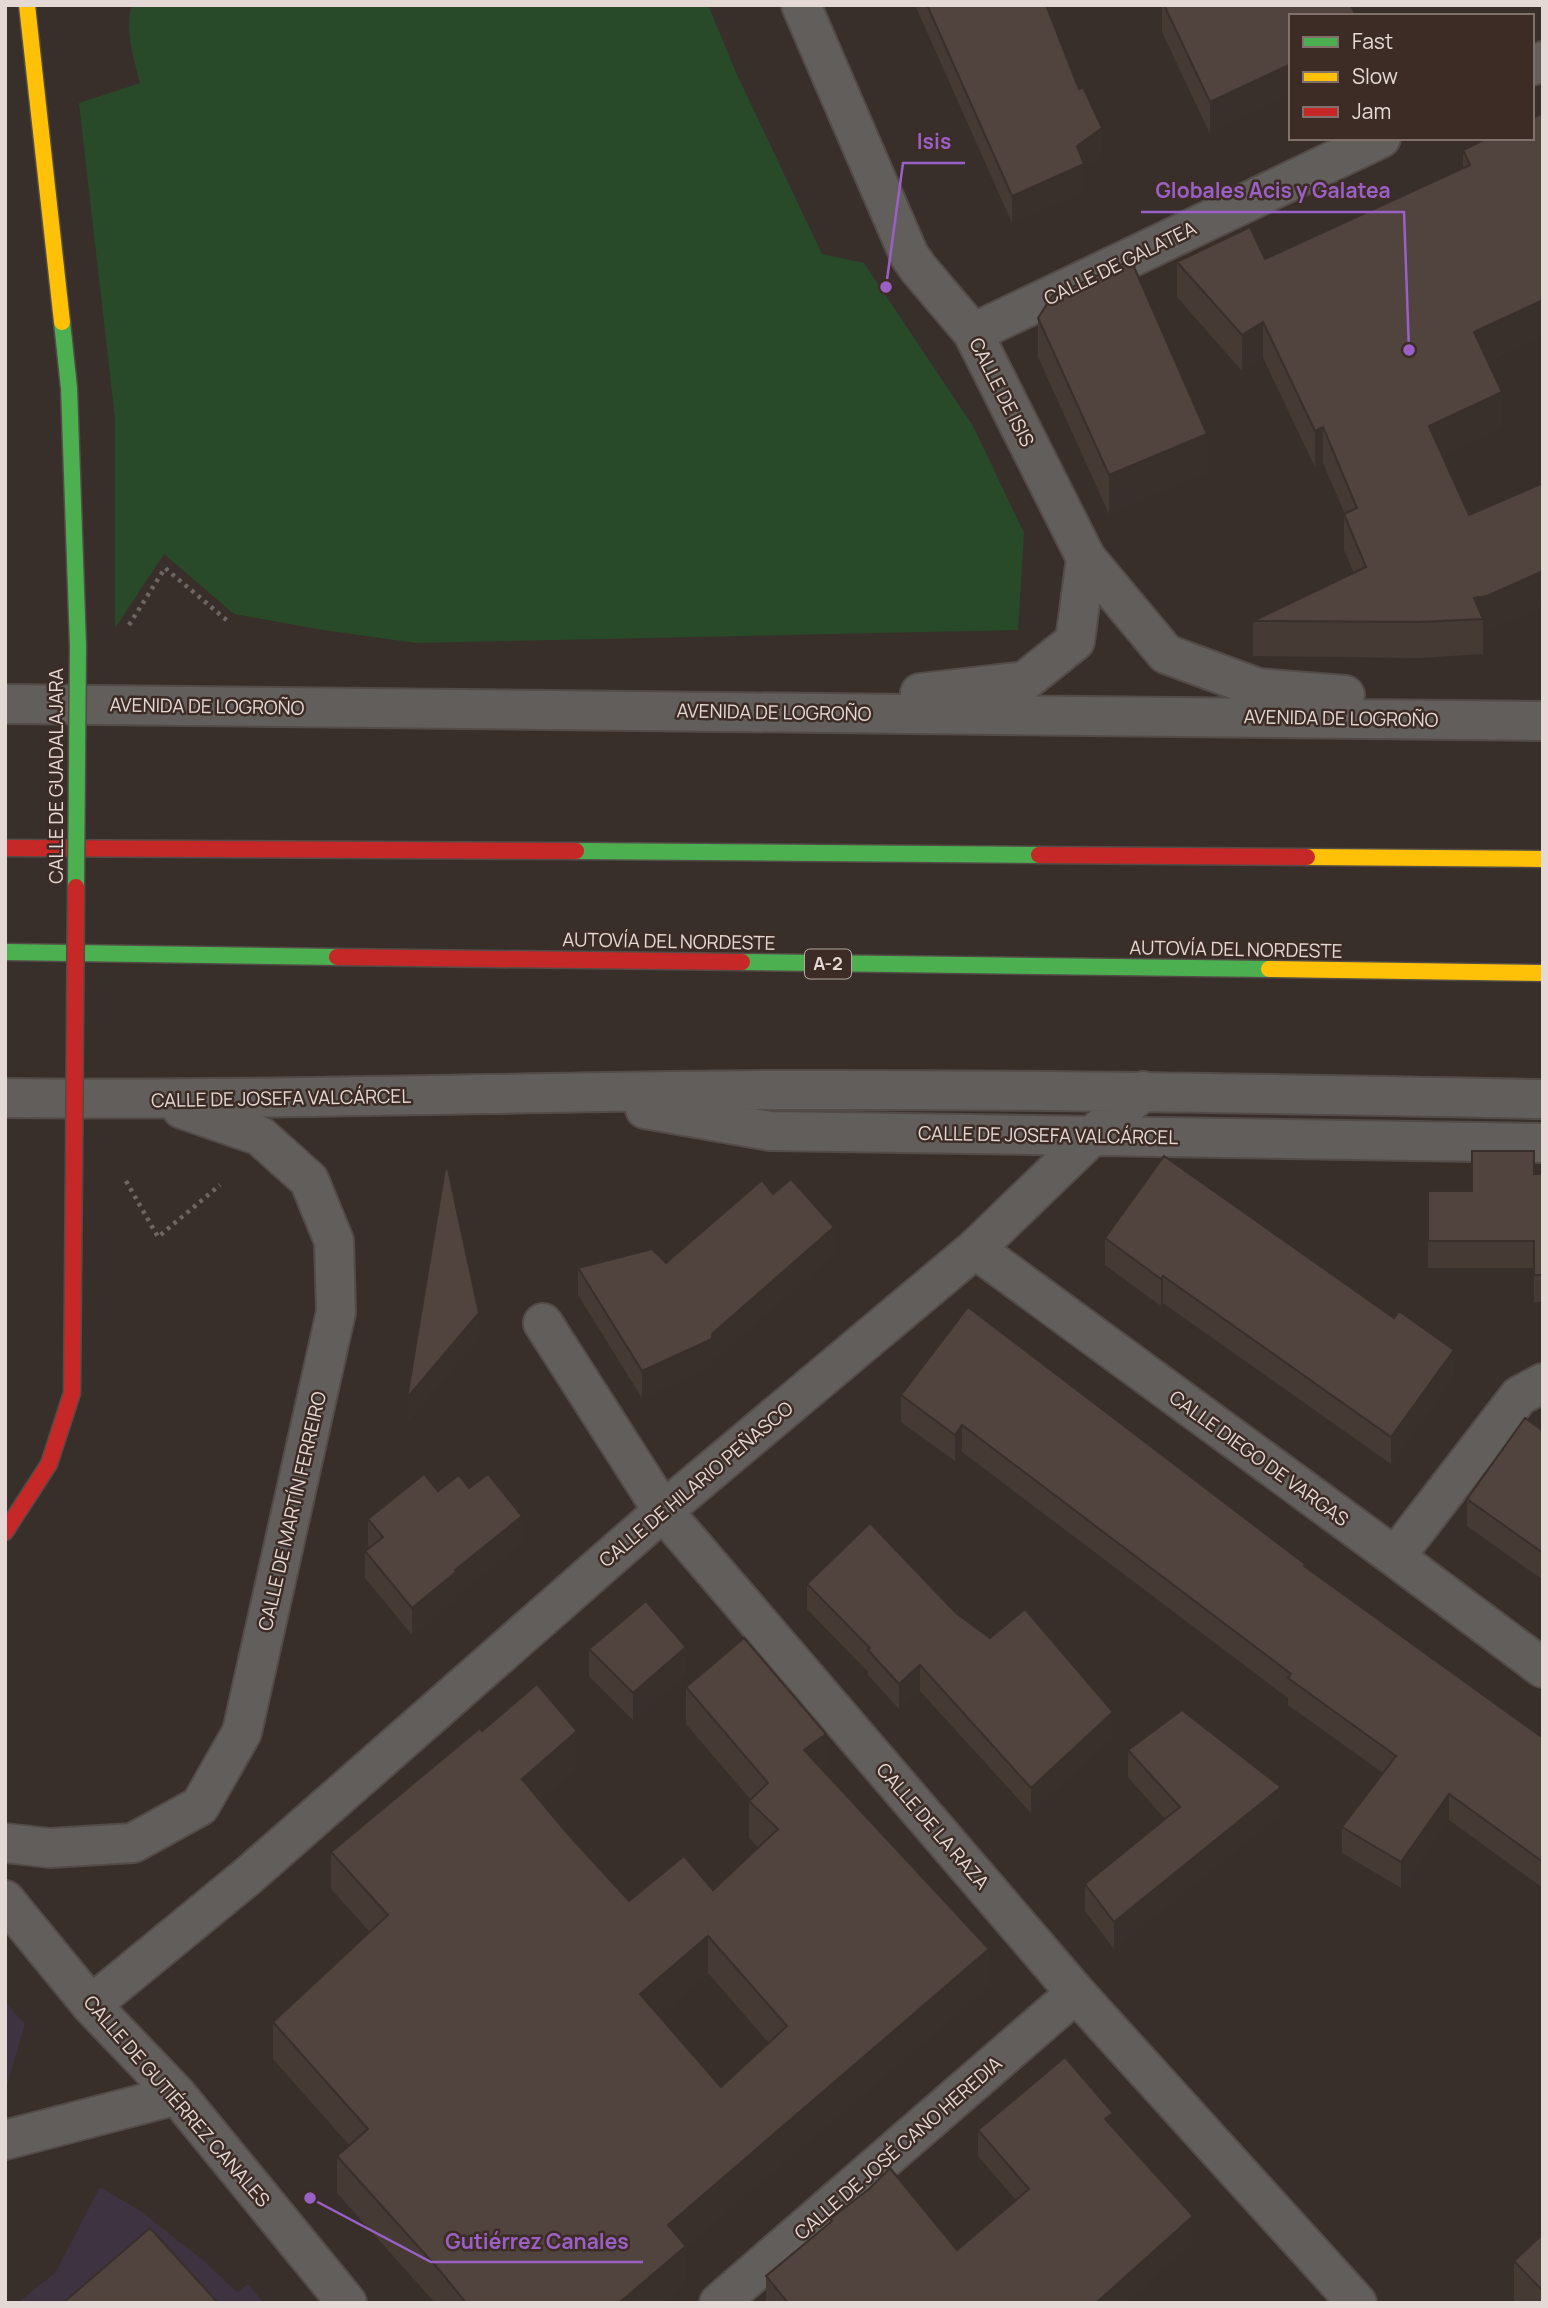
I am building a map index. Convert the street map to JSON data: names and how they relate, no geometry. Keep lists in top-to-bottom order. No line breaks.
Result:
{"streets":{"main road":["CALLE DE GUADALAJARA","AUTOVÍA DEL NORDESTE","A-2"],"street":["CALLE DE GALATEA","CALLE DE ISIS","AVENIDA DE LOGROÑO","CALLE DE JOSEFA VALCÁRCEL","CALLE DIEGO DE VARGAS","CALLE DE HILARIO PEÑASCO","CALLE DE MARTÍN FERREIRO","CALLE DE LA RAZA","CALLE DE GUTIÉRREZ CANALES","CALLE DE JOSÉ CANO HEREDIA"]},"crossings":[["CALLE DE GALATEA","CALLE DE ISIS"],["CALLE DE JOSEFA VALCÁRCEL","CALLE DE HILARIO PEÑASCO"],["CALLE DE JOSEFA VALCÁRCEL","CALLE DE MARTÍN FERREIRO"],["CALLE DIEGO DE VARGAS","CALLE DE HILARIO PEÑASCO"],["CALLE DE HILARIO PEÑASCO","CALLE DE LA RAZA"],["CALLE DE HILARIO PEÑASCO","CALLE DE GUTIÉRREZ CANALES"],["CALLE DE LA RAZA","CALLE DE JOSÉ CANO HEREDIA"]],"places":["Isis","Globales Acis y Galatea","Gutiérrez Canales"],"legend":["Fast","Slow","Jam"]}
